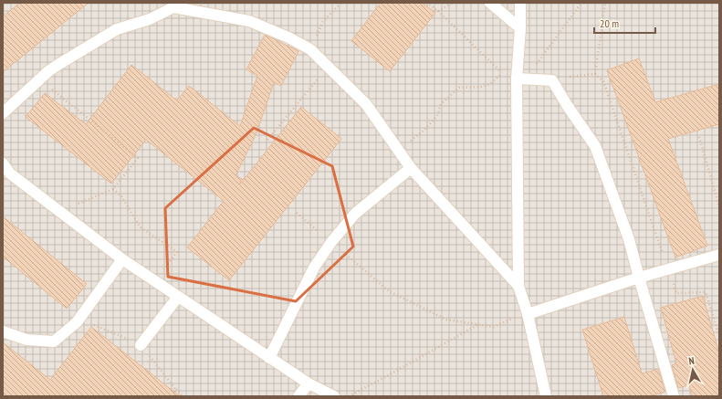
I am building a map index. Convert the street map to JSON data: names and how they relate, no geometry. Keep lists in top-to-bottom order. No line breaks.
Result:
{"scale_bar":"20 m","north":"top"}
